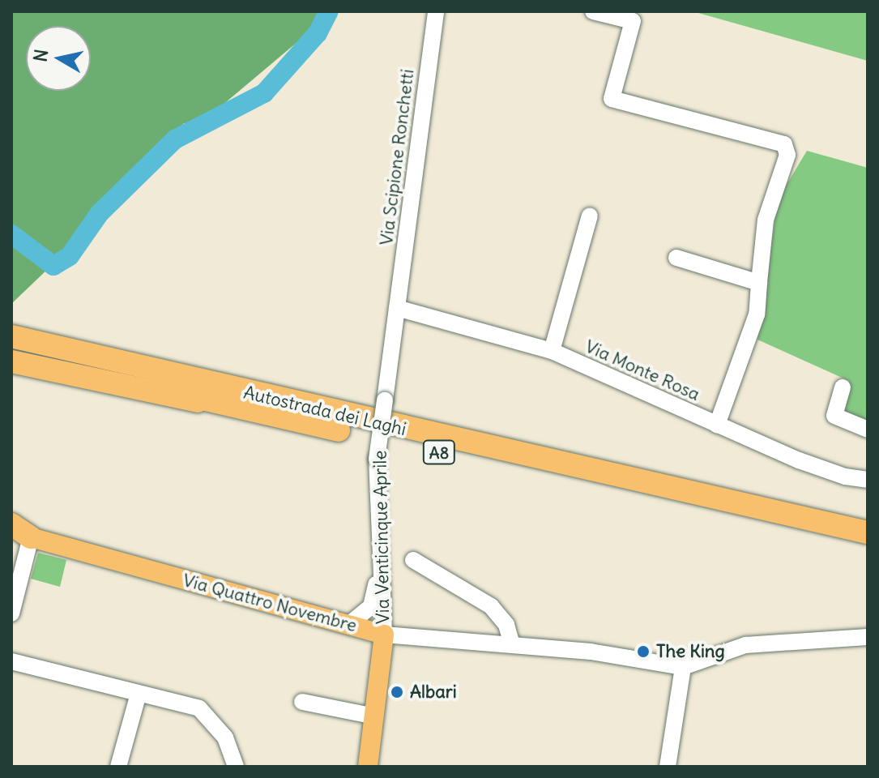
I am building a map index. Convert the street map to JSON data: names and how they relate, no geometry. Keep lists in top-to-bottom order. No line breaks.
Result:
{"streets":{"highway":["Autostrada dei Laghi","A8"],"main road":["Via Venticinque Aprile","Via Quattro Novembre"],"street":["Via Scipione Ronchetti","Via Monte Rosa"]},"crossings":[["Via Scipione Ronchetti","Via Monte Rosa"],["Via Scipione Ronchetti","Via Venticinque Aprile"],["Via Monte Rosa","Via Venticinque Aprile"],["Via Venticinque Aprile","Via Quattro Novembre"]],"places":["The King","Albari"],"north":"left"}
